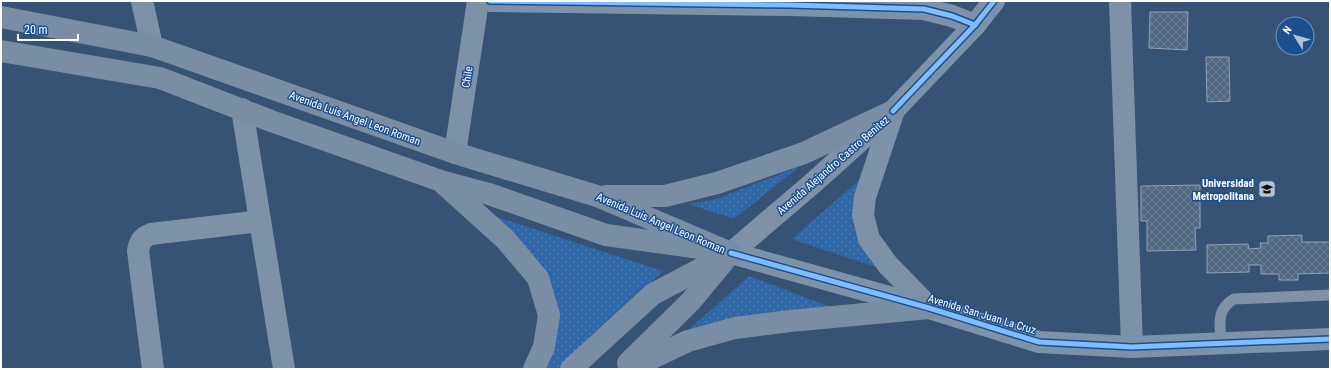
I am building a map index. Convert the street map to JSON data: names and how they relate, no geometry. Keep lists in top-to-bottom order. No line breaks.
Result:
{"streets":{"main road":["Avenida Luis Angel Leon Roman","Avenida Alejandro Castro Benitez"],"street":["Chile","Avenida San Juan La Cruz"]},"crossings":[["Chile","Avenida Luis Angel Leon Roman"],["Avenida Luis Angel Leon Roman","Avenida Alejandro Castro Benitez"],["Avenida Luis Angel Leon Roman","Avenida San Juan La Cruz"],["Avenida Alejandro Castro Benitez","Avenida San Juan La Cruz"]],"places":{"school or university":["Universidad Metropolitana"]},"scale_bar":"20 m","north":"top left"}
